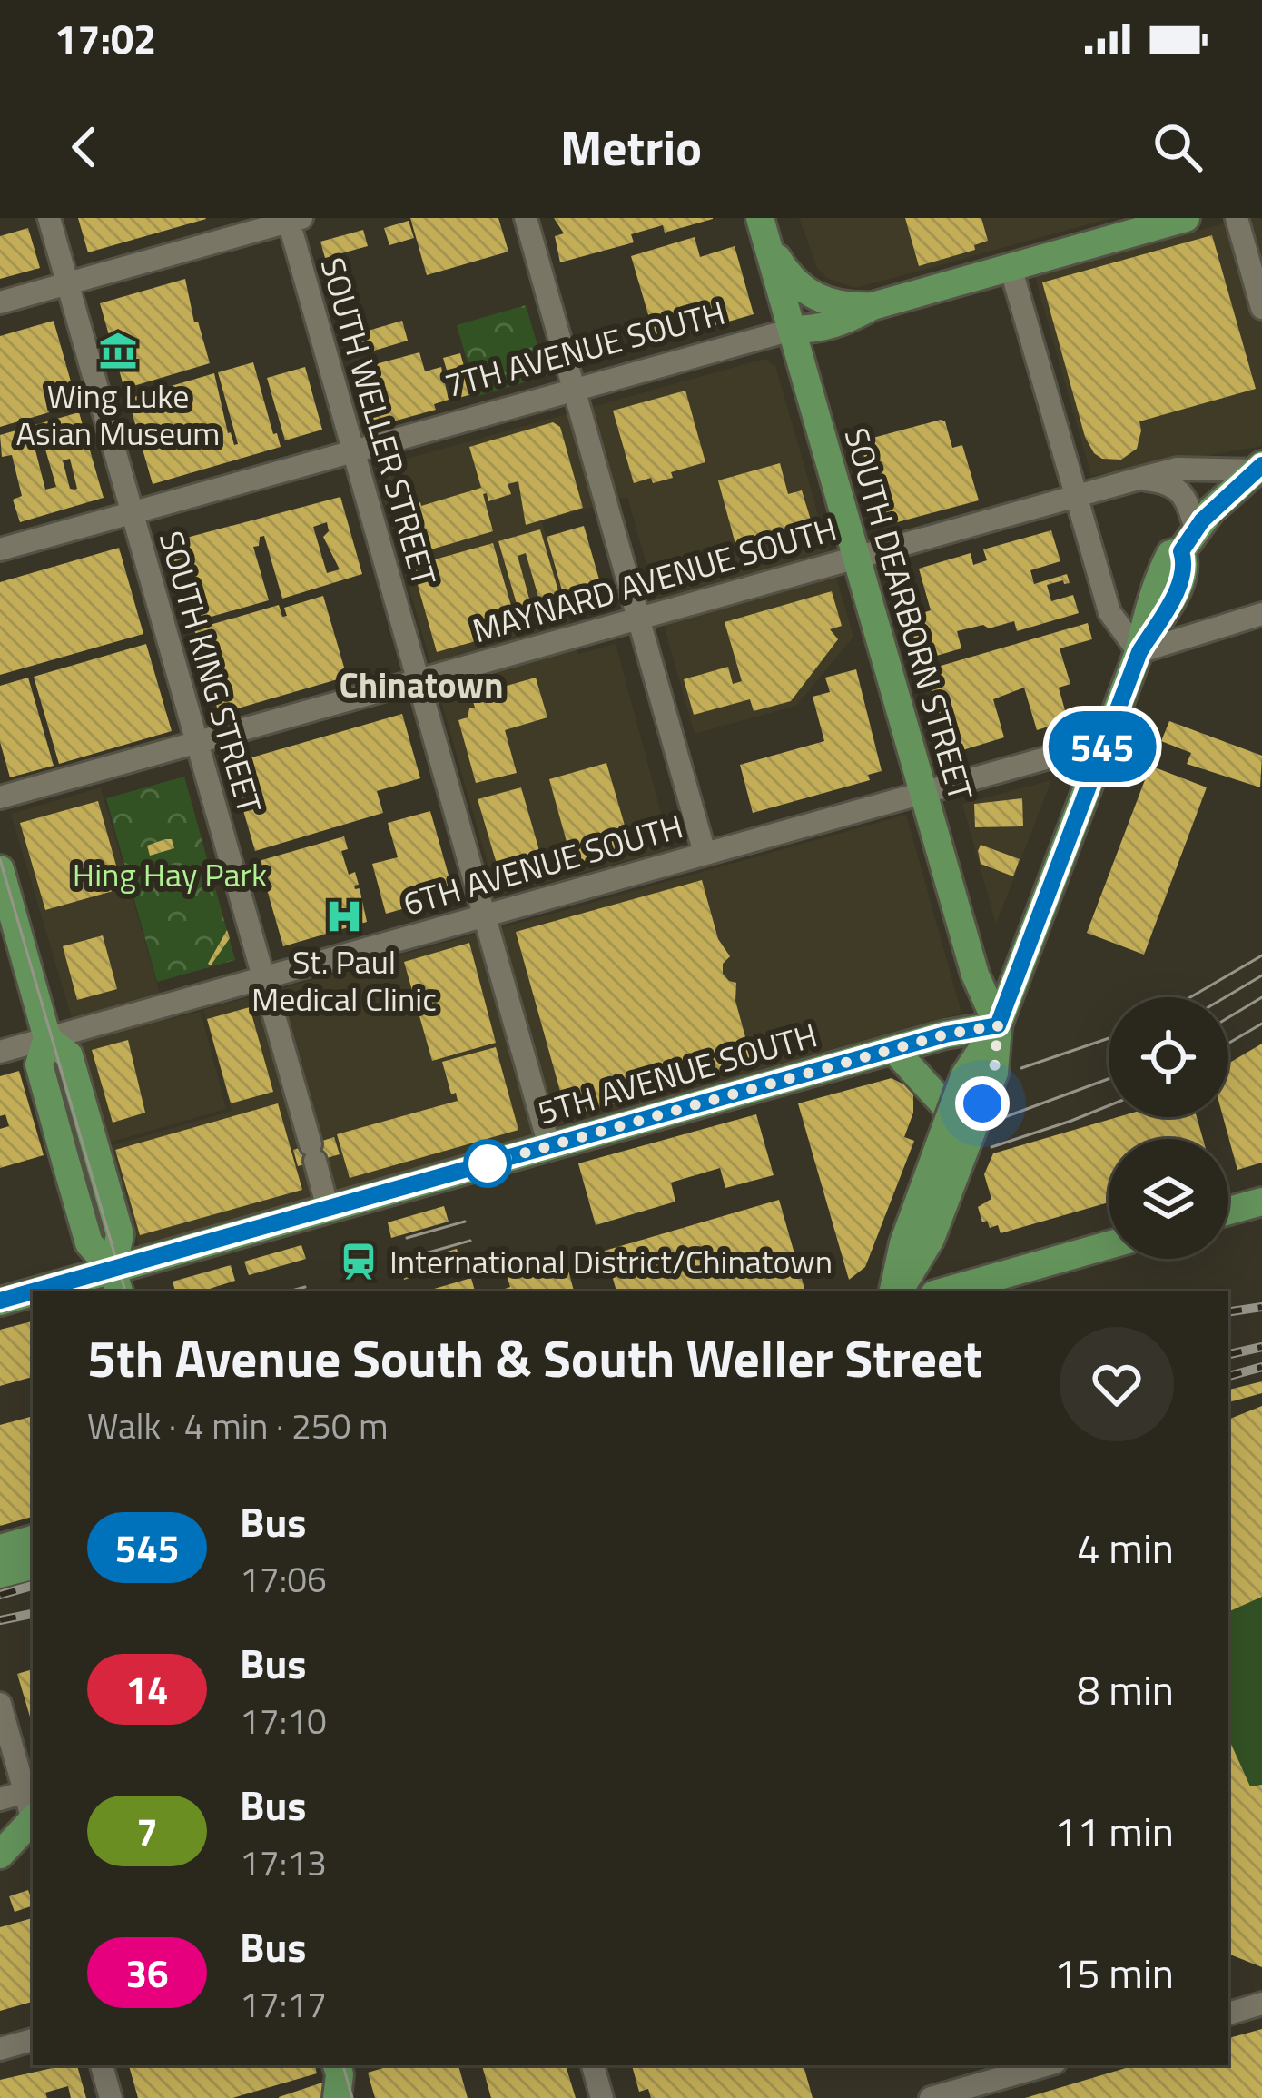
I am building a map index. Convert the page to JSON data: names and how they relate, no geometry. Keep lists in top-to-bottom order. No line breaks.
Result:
{"streets":{"main road":["7TH AVENUE SOUTH","SOUTH DEARBORN STREET","5TH AVENUE SOUTH"],"street":["SOUTH WELLER STREET","MAYNARD AVENUE SOUTH","SOUTH KING STREET","6TH AVENUE SOUTH"]},"crossings":[["7TH AVENUE SOUTH","SOUTH WELLER STREET"],["7TH AVENUE SOUTH","SOUTH DEARBORN STREET"],["7TH AVENUE SOUTH","SOUTH KING STREET"],["SOUTH WELLER STREET","MAYNARD AVENUE SOUTH"],["SOUTH WELLER STREET","6TH AVENUE SOUTH"],["SOUTH WELLER STREET","5TH AVENUE SOUTH"],["MAYNARD AVENUE SOUTH","SOUTH DEARBORN STREET"],["MAYNARD AVENUE SOUTH","SOUTH KING STREET"],["SOUTH DEARBORN STREET","6TH AVENUE SOUTH"],["SOUTH DEARBORN STREET","5TH AVENUE SOUTH"],["SOUTH KING STREET","6TH AVENUE SOUTH"],["SOUTH KING STREET","5TH AVENUE SOUTH"]],"districts":["Chinatown"],"parks":["Hing Hay Park"],"places":{"museum":["Wing Luke Asian Museum"],"hospital":["St. Paul Medical Clinic"],"station":["International District/Chinatown"]},"lines":["bus line 545"],"page":{"status":"17:02","header":"Metrio","on_map":"545","heading":["5th Avenue South & South Weller Street","Walk · 4 min · 250 m"],"list":[{"mark":"545","name":"Bus","note":"17:06","value":"4 min"},{"mark":"14","name":"Bus","note":"17:10","value":"8 min"},{"mark":"7","name":"Bus","note":"17:13","value":"11 min"},{"mark":"36","name":"Bus","note":"17:17","value":"15 min"}]}}
